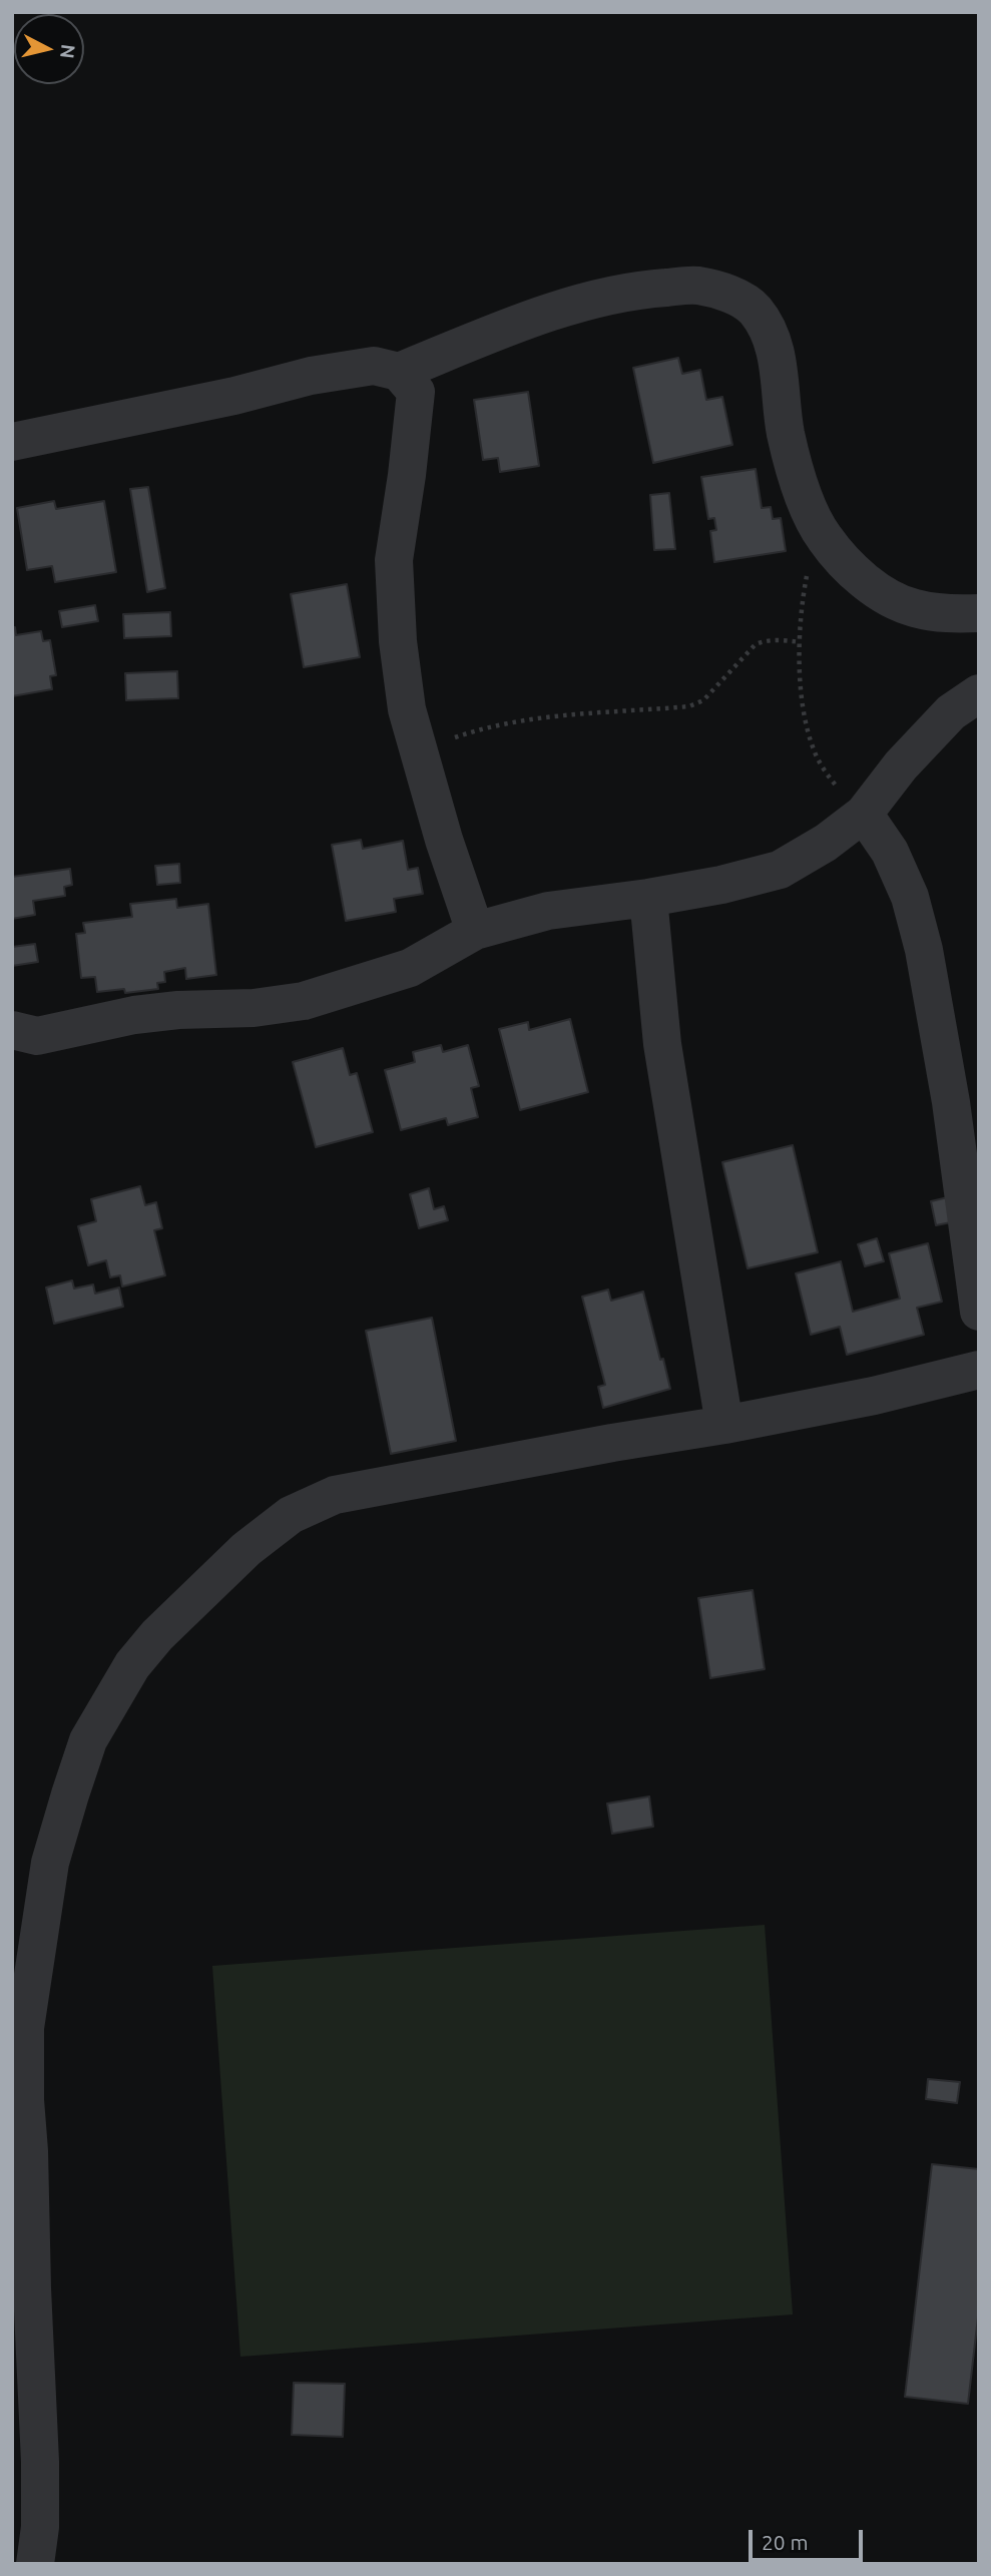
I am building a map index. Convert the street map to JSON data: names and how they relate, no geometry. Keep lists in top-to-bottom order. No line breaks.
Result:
{"scale_bar":"20 m","north":"right"}
